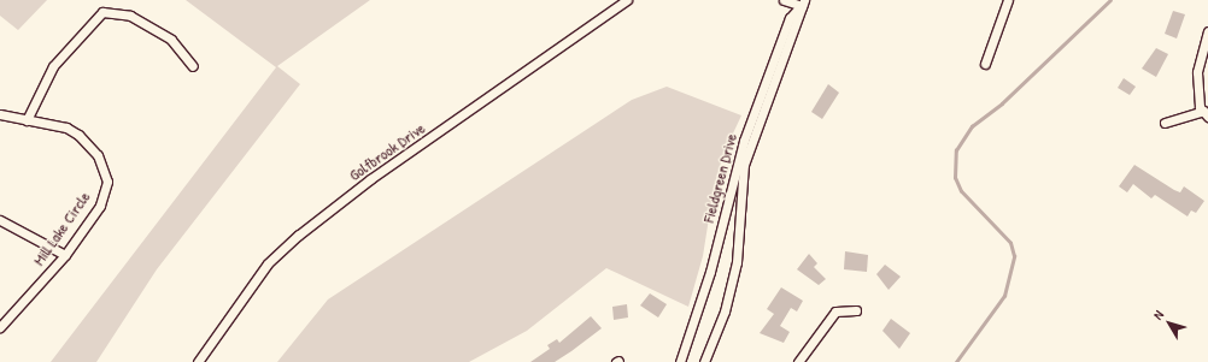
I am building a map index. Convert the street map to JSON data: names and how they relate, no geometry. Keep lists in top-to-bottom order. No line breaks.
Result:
{"streets":{"street":["Golfbrook Drive","Fieldgreen Drive","Mill Lake Circle"]},"north":"top left"}
